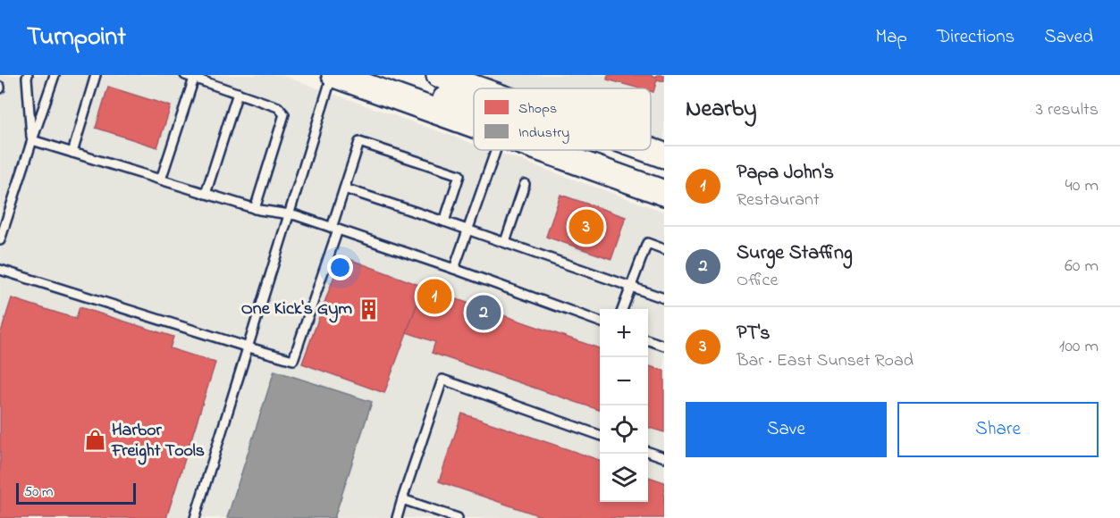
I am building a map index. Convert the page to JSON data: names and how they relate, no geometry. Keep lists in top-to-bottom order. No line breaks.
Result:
{"places":{"building":["One Kick's Gym"],"shop":["Harbor Freight Tools"]},"legend":["Shops","Industry"],"scale_bar":"50 m","page":{"header":"Turnpoint","nav":["Map","Directions","Saved"],"heading":["Nearby","3 results"],"list":[{"mark":"1","name":"Papa John's","note":"Restaurant","value":"40 m"},{"mark":"2","name":"Surge Staffing","note":"Office","value":"60 m"},{"mark":"3","name":"PT's","note":"Bar · East Sunset Road","value":"100 m"}],"pins":["3","1","2"],"map_buttons":["+","−"],"buttons":["Save","Share"],"scale":"50 m"}}
